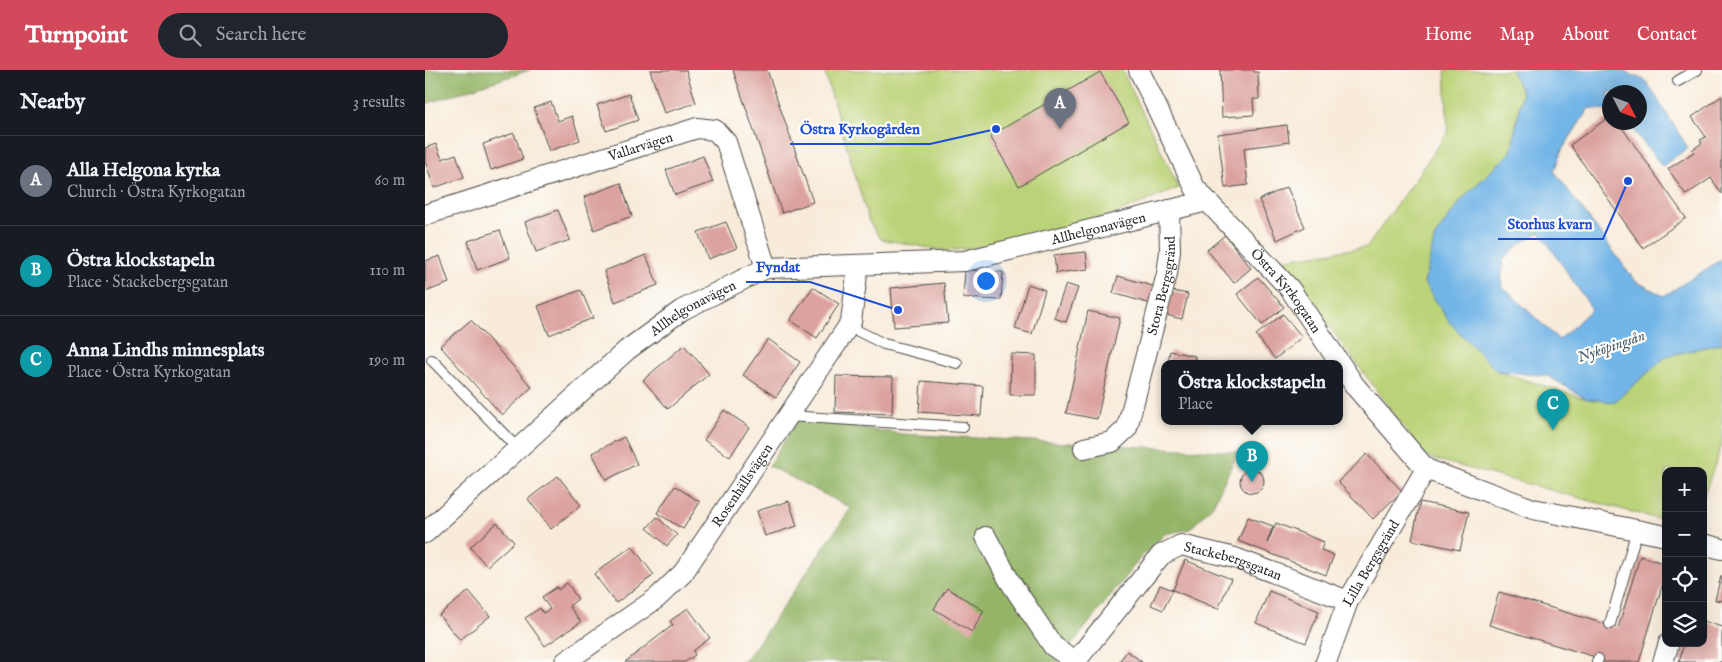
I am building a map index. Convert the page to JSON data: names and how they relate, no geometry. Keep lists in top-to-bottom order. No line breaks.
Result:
{"streets":{"street":["Vallarvägen","Allhelgonavägen","Stora Bergsgränd","Östra Kyrkogatan","Rosenhällsvägen","Stackebergsgatan","Lilla Bergsgränd"]},"crossings":[["Vallarvägen","Allhelgonavägen"],["Allhelgonavägen","Stora Bergsgränd"],["Allhelgonavägen","Östra Kyrkogatan"],["Allhelgonavägen","Rosenhällsvägen"],["Östra Kyrkogatan","Lilla Bergsgränd"],["Stackebergsgatan","Lilla Bergsgränd"]],"water":["Nyköpingsån"],"places":["Östra Kyrkogården","Storhus kvarn","Fyndat"],"north":"bottom right","page":{"header":"Turnpoint","search":"Search here","nav":["Home","Map","About","Contact"],"heading":["Nearby","3 results"],"pins":["A","C","B"],"list":[{"mark":"A","name":"Alla Helgona kyrka","note":"Church · Östra Kyrkogatan","value":"60 m"},{"mark":"B","name":"Östra klockstapeln","note":"Place · Stackebergsgatan","value":"110 m"},{"mark":"C","name":"Anna Lindhs minnesplats","note":"Place · Östra Kyrkogatan","value":"190 m"}],"popup":["Östra klockstapeln","Place"],"map_buttons":["+","−"]}}
